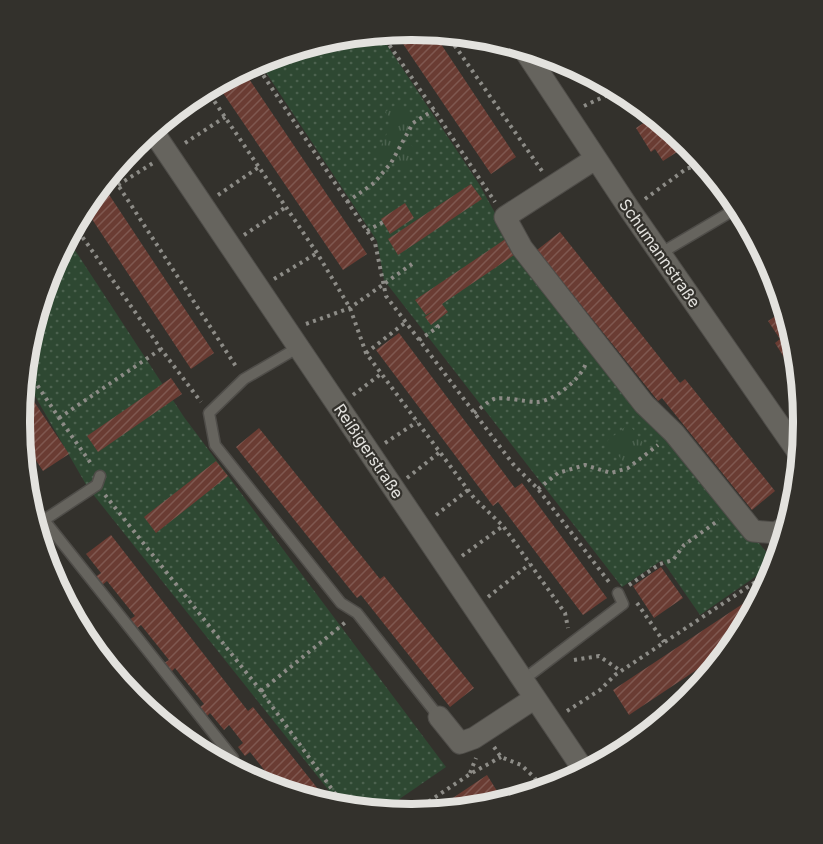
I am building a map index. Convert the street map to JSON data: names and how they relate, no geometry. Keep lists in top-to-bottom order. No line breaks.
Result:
{"streets":{"street":["Schumannstraße","Reißigerstraße"]}}
